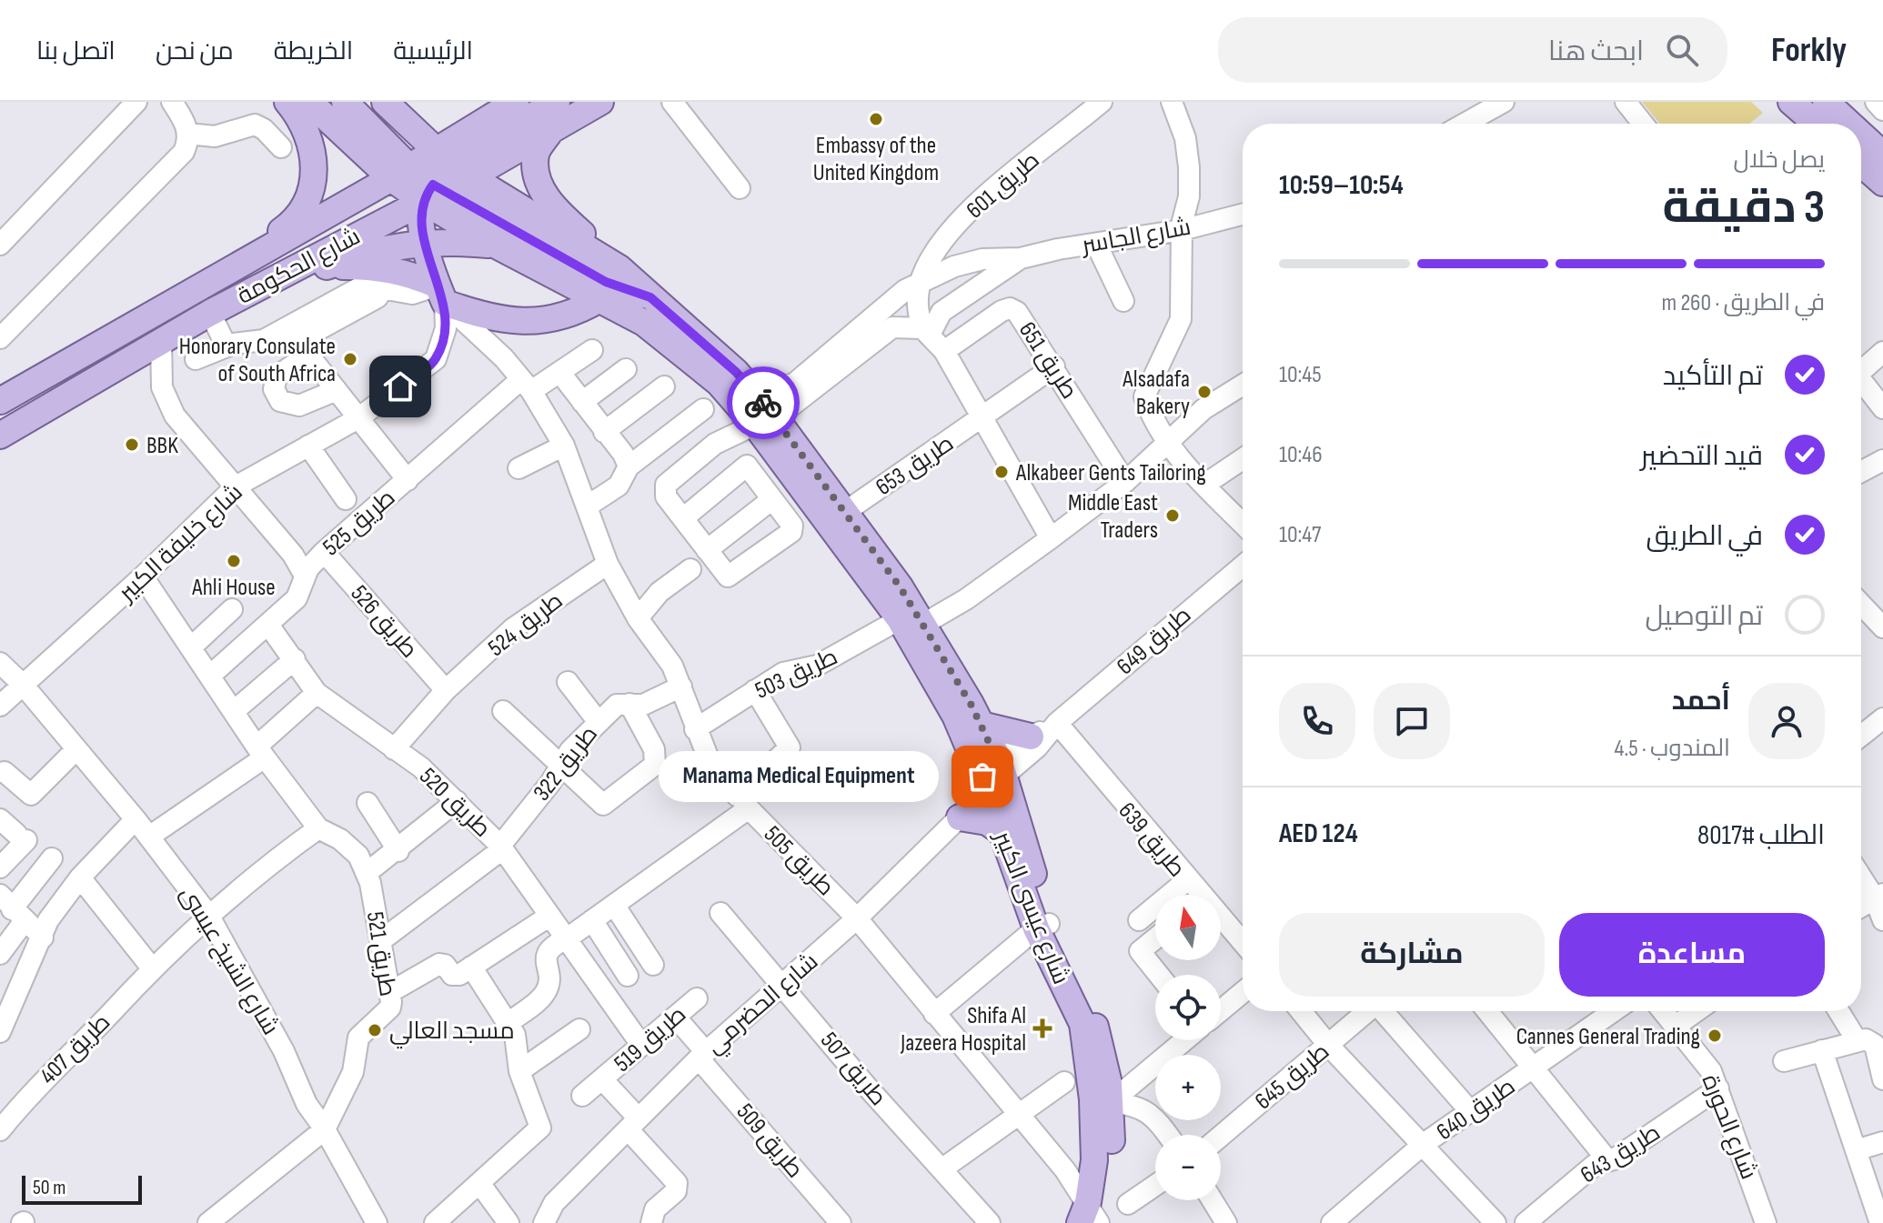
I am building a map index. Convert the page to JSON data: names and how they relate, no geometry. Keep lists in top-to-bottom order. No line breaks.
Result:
{"streets":{"main road":["شارع الحكومة","شارع عيسى الكبير"],"street":["طريق 601","شارع الجاسر","طريق 651","طريق 653","طريق 525","شارع خليفة الكبير","طريق 526","طريق 524","طريق 649","طريق 503","طريق 322","طريق 520","طريق 639","طريق 505","طريق 521","شارع الشيخ عيسى","شارع الحضرمي","طريق 519","طريق 407","طريق 507","طريق 645","طريق 640","شارع الحورة","طريق 509","طريق 643"]},"crossings":[["شارع الحكومة","شارع عيسى الكبير"],["طريق 651","طريق 653"],["طريق 653","شارع عيسى الكبير"],["طريق 525","طريق 526"],["طريق 525","طريق 505"],["شارع خليفة الكبير","طريق 505"],["شارع خليفة الكبير","شارع الشيخ عيسى"],["طريق 526","طريق 524"],["طريق 524","طريق 520"],["طريق 524","طريق 505"],["طريق 649","طريق 639"],["طريق 649","شارع عيسى الكبير"],["طريق 649","شارع الحضرمي"],["طريق 503","طريق 505"],["طريق 503","شارع عيسى الكبير"],["طريق 322","طريق 520"],["طريق 322","طريق 505"],["طريق 322","طريق 521"],["طريق 520","طريق 519"],["طريق 505","شارع عيسى الكبير"],["طريق 505","شارع الحضرمي"],["شارع عيسى الكبير","شارع الحضرمي"],["طريق 521","شارع الشيخ عيسى"],["شارع الشيخ عيسى","طريق 407"],["شارع الحضرمي","طريق 519"],["شارع الحضرمي","طريق 507"],["شارع الحضرمي","طريق 509"],["طريق 519","طريق 509"],["طريق 645","طريق 640"],["شارع الحورة","طريق 643"]],"places":{"other":["Embassy of the United Kingdom","Honorary Consulate of South Africa","Alsadafa Bakery","BBK","Alkabeer Gents Tailoring","Middle East Traders","Ahli House","Manama Medical Equipment","مسجد العالي","Cannes General Trading"],"health":["Shifa Al Jazeera Hospital"]},"scale_bar":"50 m","north":"top","page":{"header":"Forkly","search":"ابحث هنا","nav":["الرئيسية","الخريطة","من نحن","اتصل بنا"],"heading":["3 دقيقة","يصل خلال","10:54–10:59"],"panel":["أحمد","المندوب · 4.5","الطلب #8017","AED 124"],"bar":"في الطريق · 260 m","list":[["تم التأكيد","10:45"],["قيد التحضير","10:46"],["في الطريق","10:47"],"تم التوصيل"],"bubble":"Manama Medical Equipment","map_buttons":["+","−"],"buttons":["مساعدة","مشاركة"],"scale":"50 m"}}
